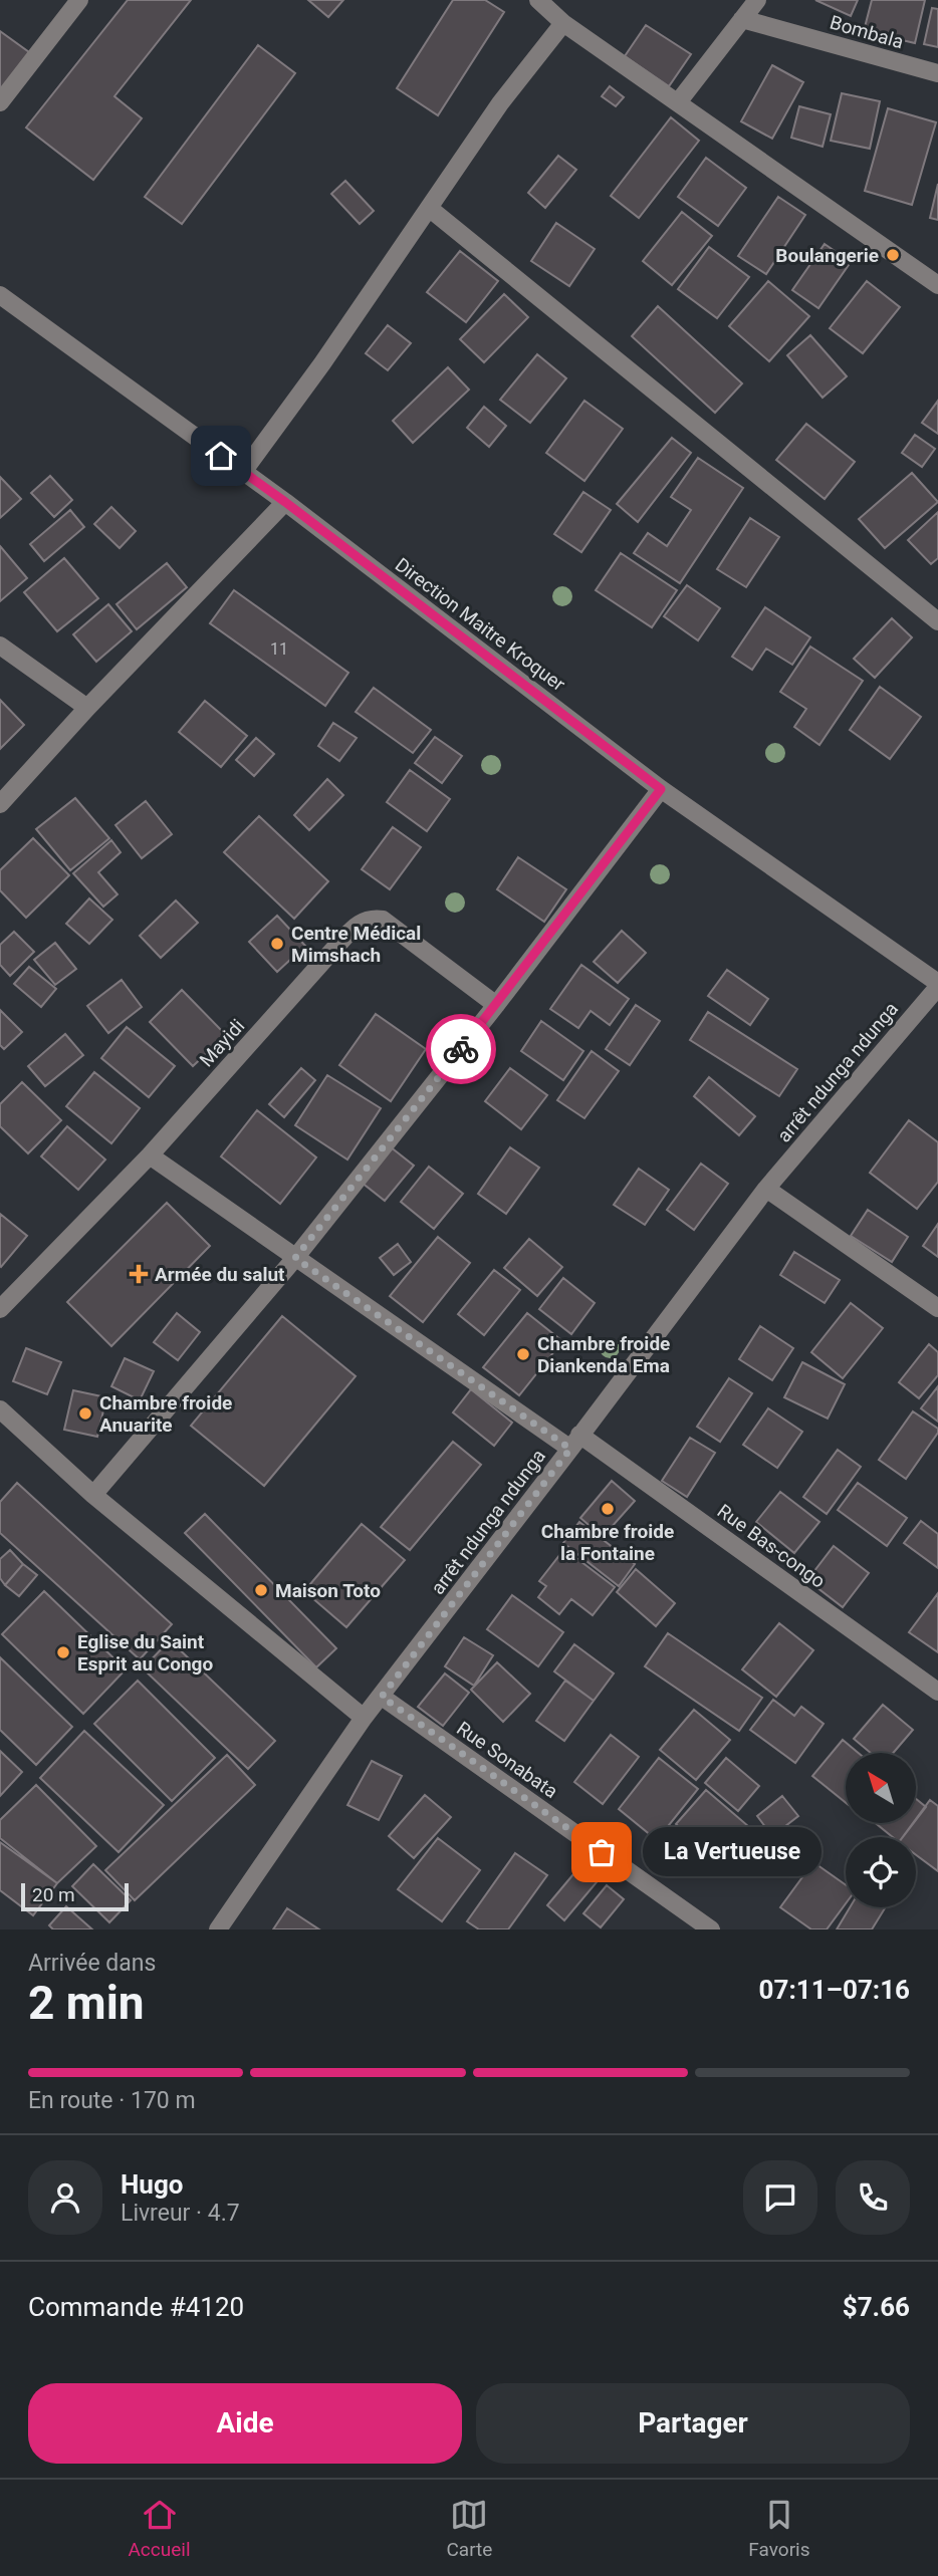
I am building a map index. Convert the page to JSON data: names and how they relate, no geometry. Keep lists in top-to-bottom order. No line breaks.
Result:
{"streets":{"street":["Bombala","Direction Maitre Kroquer","Mayidi","arrêt ndunga ndunga","Rue Bas-congo","Rue Sonabata"]},"crossings":[["Direction Maitre Kroquer","arrêt ndunga ndunga"],["Mayidi","Rue Bas-congo"],["arrêt ndunga ndunga","Rue Bas-congo"],["arrêt ndunga ndunga","Rue Sonabata"]],"places":{"other":["Boulangerie","Centre Médical Mimshach","Chambre froide Diankenda Ema","Chambre froide Anuarite","Chambre froide la Fontaine","Maison Toto","Eglise du Saint Esprit au Congo","La Vertueuse"],"health":["Armée du salut"]},"house_numbers":["11"],"scale_bar":"20 m","north":"top left","page":{"bubble":"La Vertueuse","scale":"20 m","heading":["2 min","Arrivée dans","07:11–07:16"],"panel":["Hugo","Livreur · 4.7","Commande #4120","$7.66"],"bar":"En route · 170 m","buttons":["Aide","Partager"],"tabs":["Accueil","Carte","Favoris"]}}
